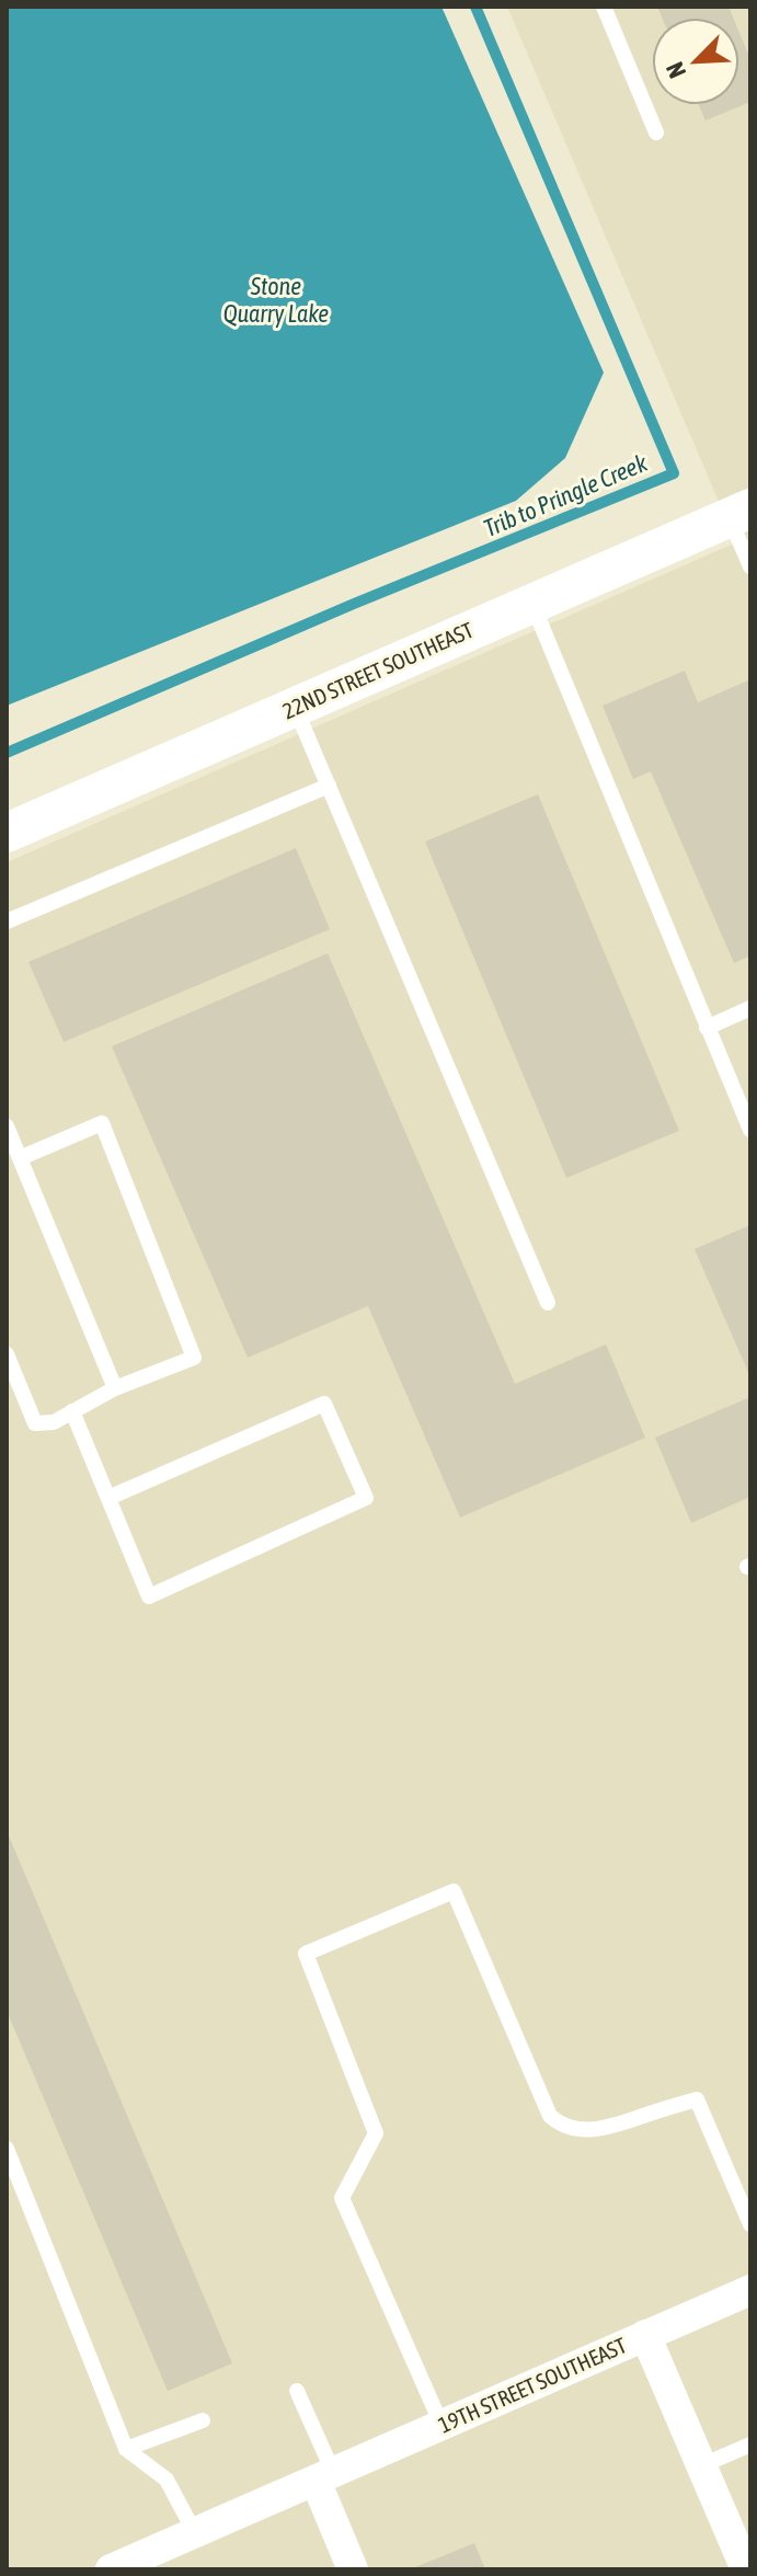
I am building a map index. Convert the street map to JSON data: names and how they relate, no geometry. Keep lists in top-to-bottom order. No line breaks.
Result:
{"streets":{"street":["22ND STREET SOUTHEAST","19TH STREET SOUTHEAST"]},"water":["Stone Quarry Lake","Trib to Pringle Creek"],"north":"bottom left"}
